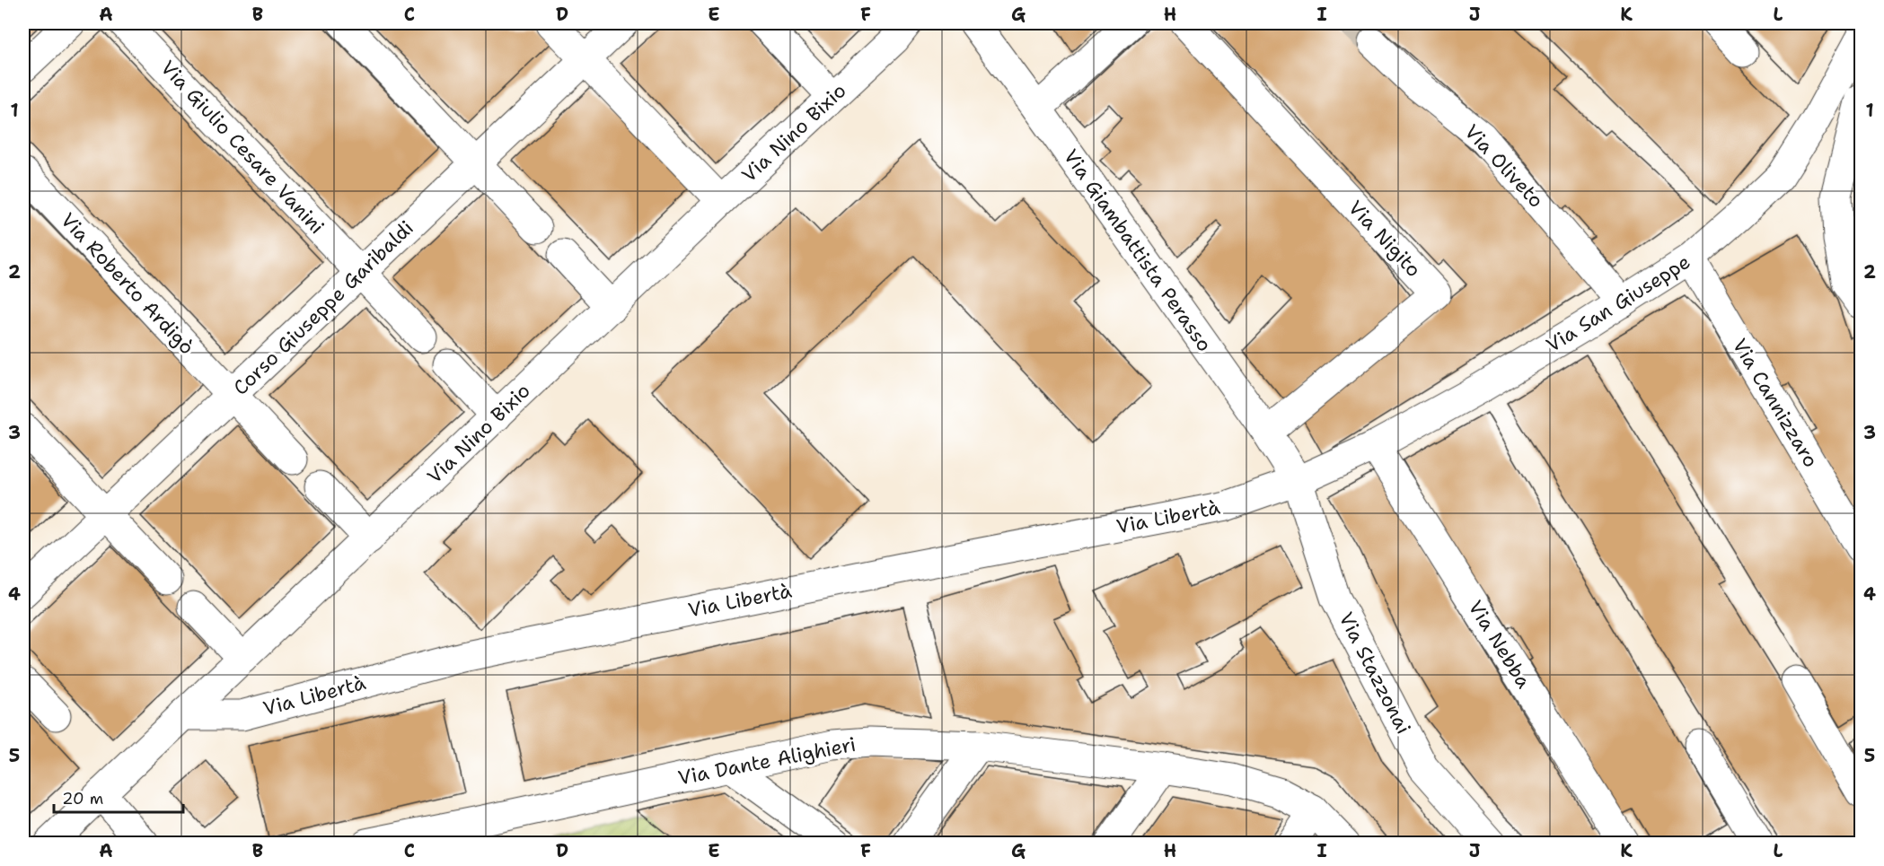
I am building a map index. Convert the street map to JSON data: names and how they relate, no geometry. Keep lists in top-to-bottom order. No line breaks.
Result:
{"streets":{"street":["Via Nino Bixio","Via Giulio Cesare Vanini","Via Oliveto","Via Nigito","Via Giambattista Perasso","Via Roberto Ardigò","Via San Giuseppe","Corso Giuseppe Garibaldi","Via Cannizzaro","Via Libertà","Via Nebba","Via Stazzonai","Via Dante Alighieri"]},"crossings":[["Via Nino Bixio","Via Libertà"],["Via Giulio Cesare Vanini","Corso Giuseppe Garibaldi"],["Via Oliveto","Via San Giuseppe"],["Via Nigito","Via Giambattista Perasso"],["Via Giambattista Perasso","Via San Giuseppe"],["Via Giambattista Perasso","Via Libertà"],["Via Giambattista Perasso","Via Stazzonai"],["Via Roberto Ardigò","Corso Giuseppe Garibaldi"],["Via San Giuseppe","Via Cannizzaro"],["Via San Giuseppe","Via Libertà"],["Via San Giuseppe","Via Nebba"],["Via San Giuseppe","Via Stazzonai"],["Via Libertà","Via Stazzonai"]],"scale_bar":"20 m","grid":{"columns":["A","B","C","D","E","F","G","H","I","J","K","L"],"rows":["1","2","3","4","5"]}}
